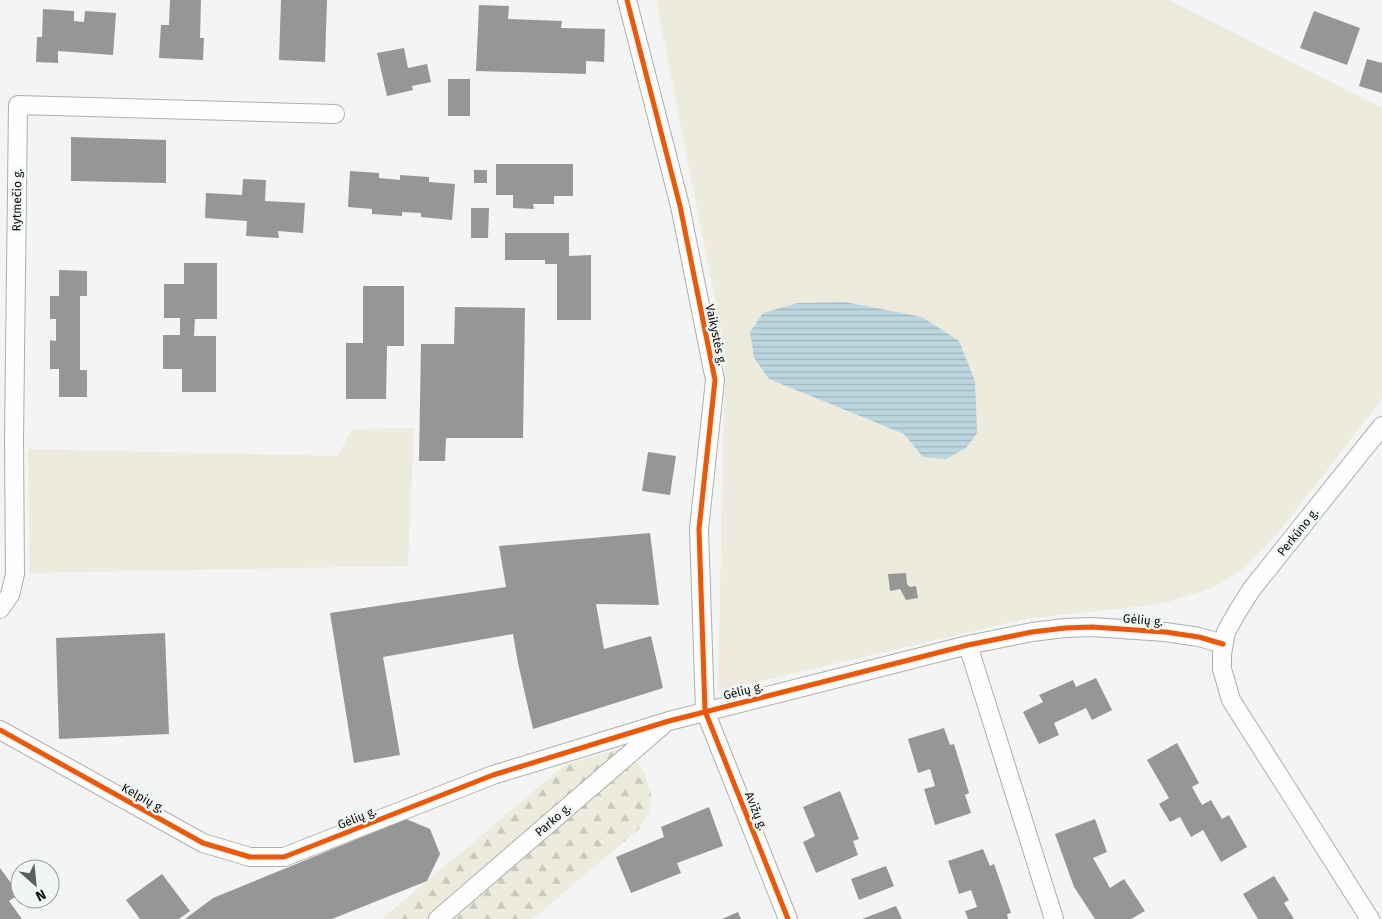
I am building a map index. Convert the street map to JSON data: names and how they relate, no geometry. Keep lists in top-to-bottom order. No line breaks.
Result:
{"streets":{"street":["Rytmečio g.","Vaikystės g.","Perkūno g.","Gėlių g.","Kelpių g.","Avižų g.","Parko g."]},"crossings":[["Vaikystės g.","Gėlių g."],["Vaikystės g.","Avižų g."],["Perkūno g.","Gėlių g."],["Gėlių g.","Kelpių g."],["Gėlių g.","Avižų g."],["Gėlių g.","Parko g."]],"north":"bottom right"}
